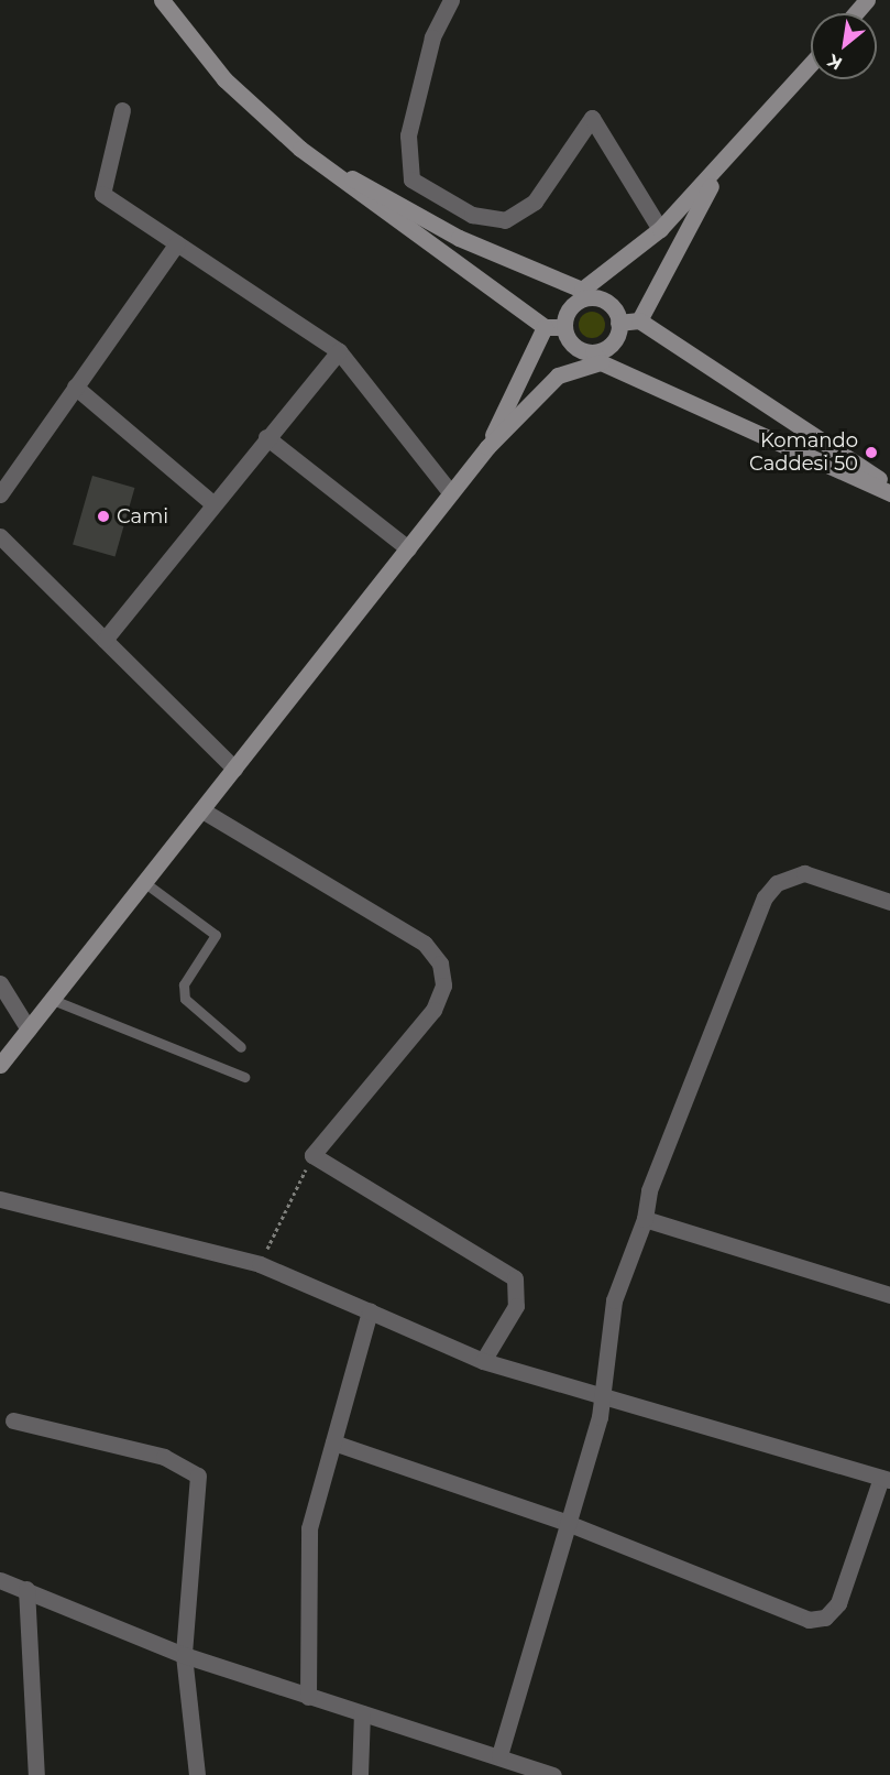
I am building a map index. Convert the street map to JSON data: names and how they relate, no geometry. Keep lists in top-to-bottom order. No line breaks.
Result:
{"places":["Komando Caddesi 50","Cami"],"north":"bottom left"}
